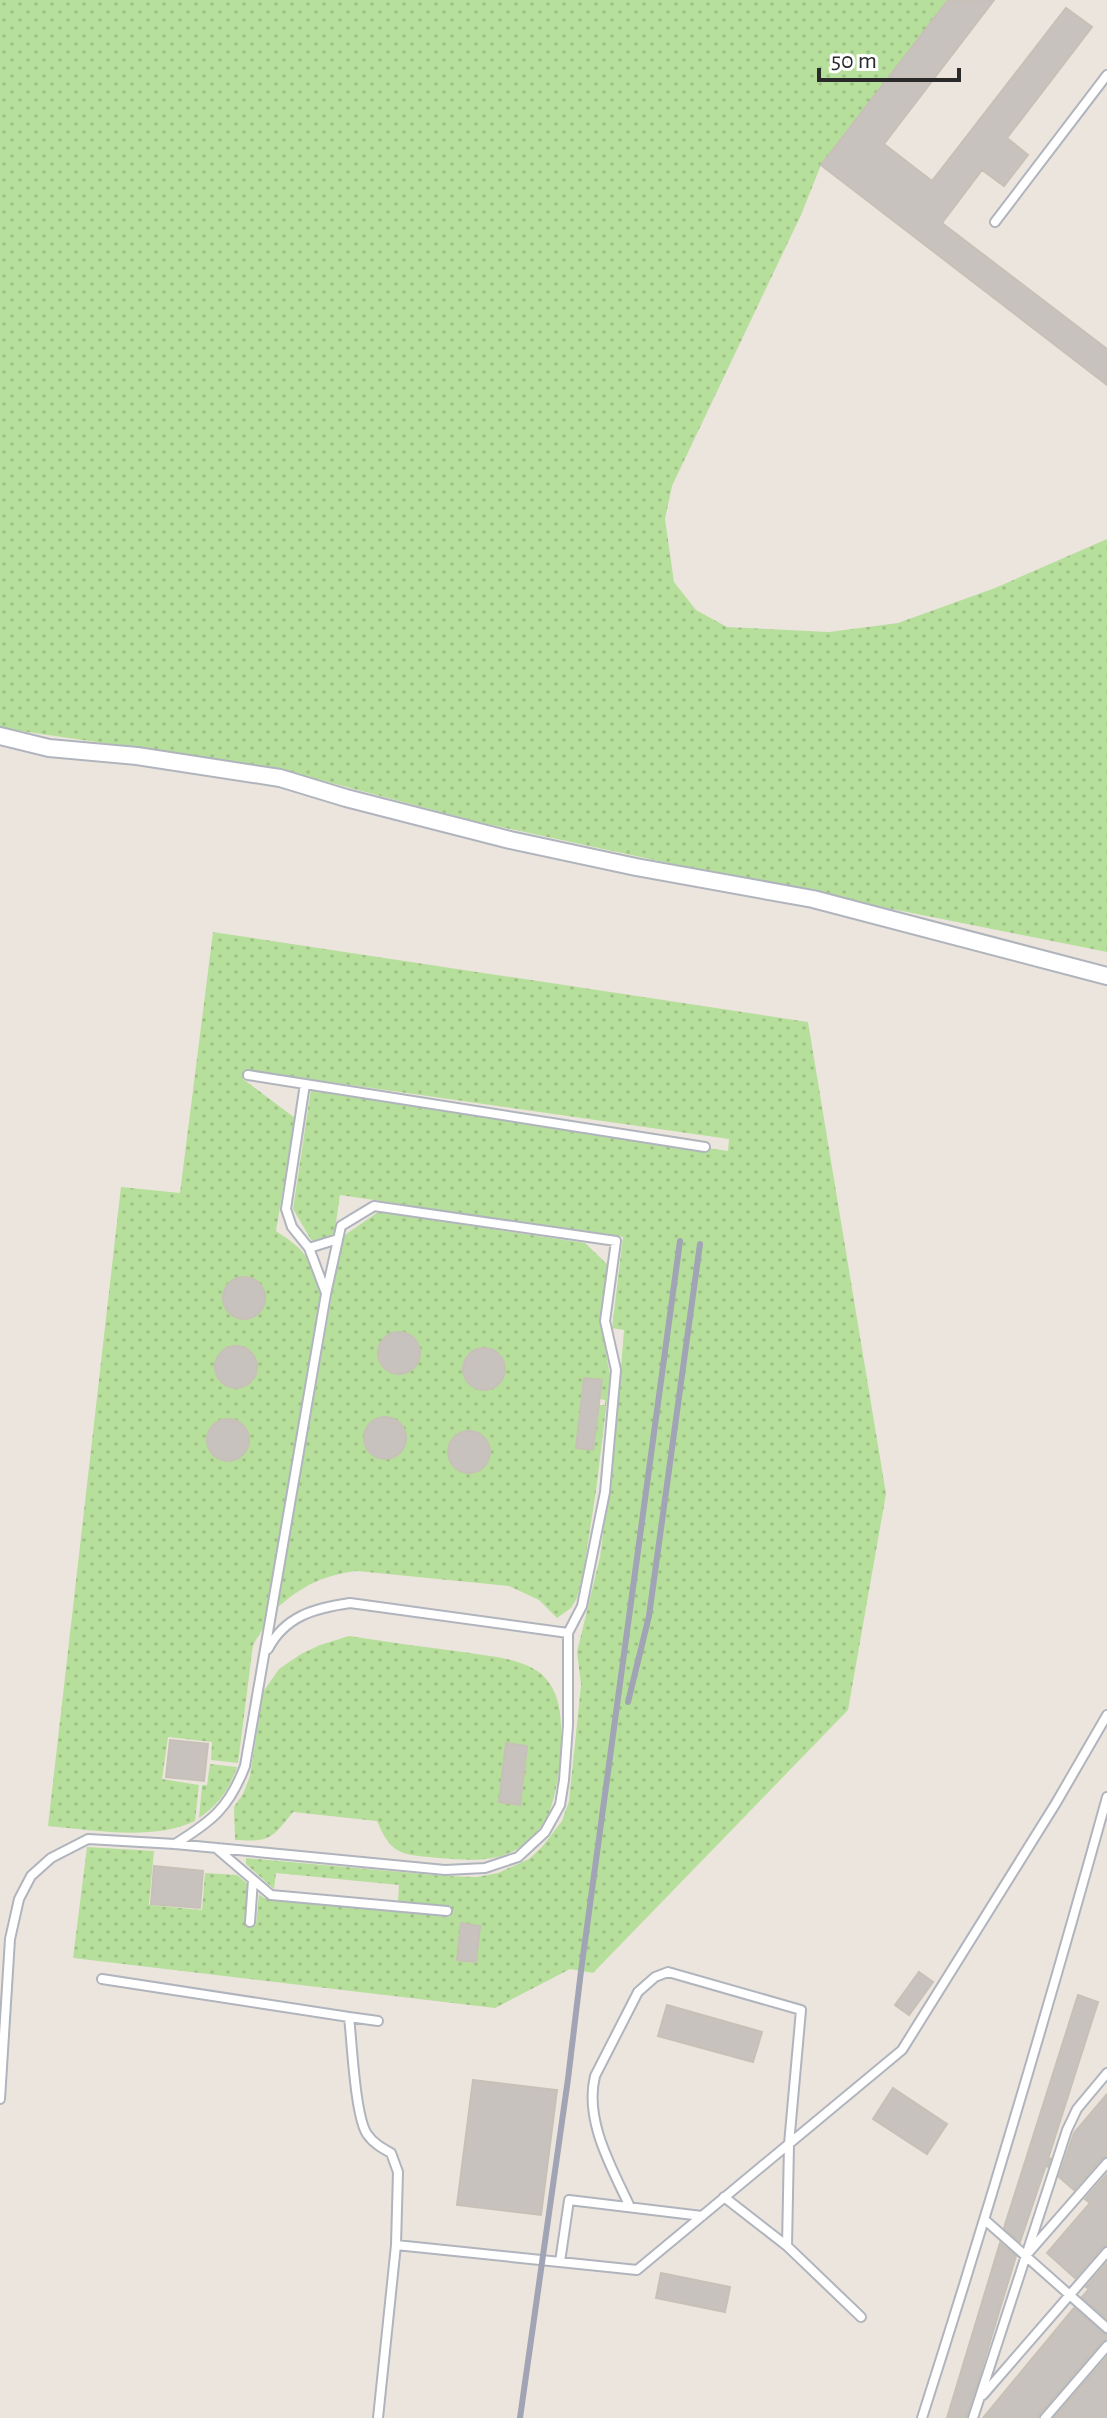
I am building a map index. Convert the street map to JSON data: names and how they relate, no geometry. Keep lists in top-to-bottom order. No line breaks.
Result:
{"scale_bar":"50 m"}
